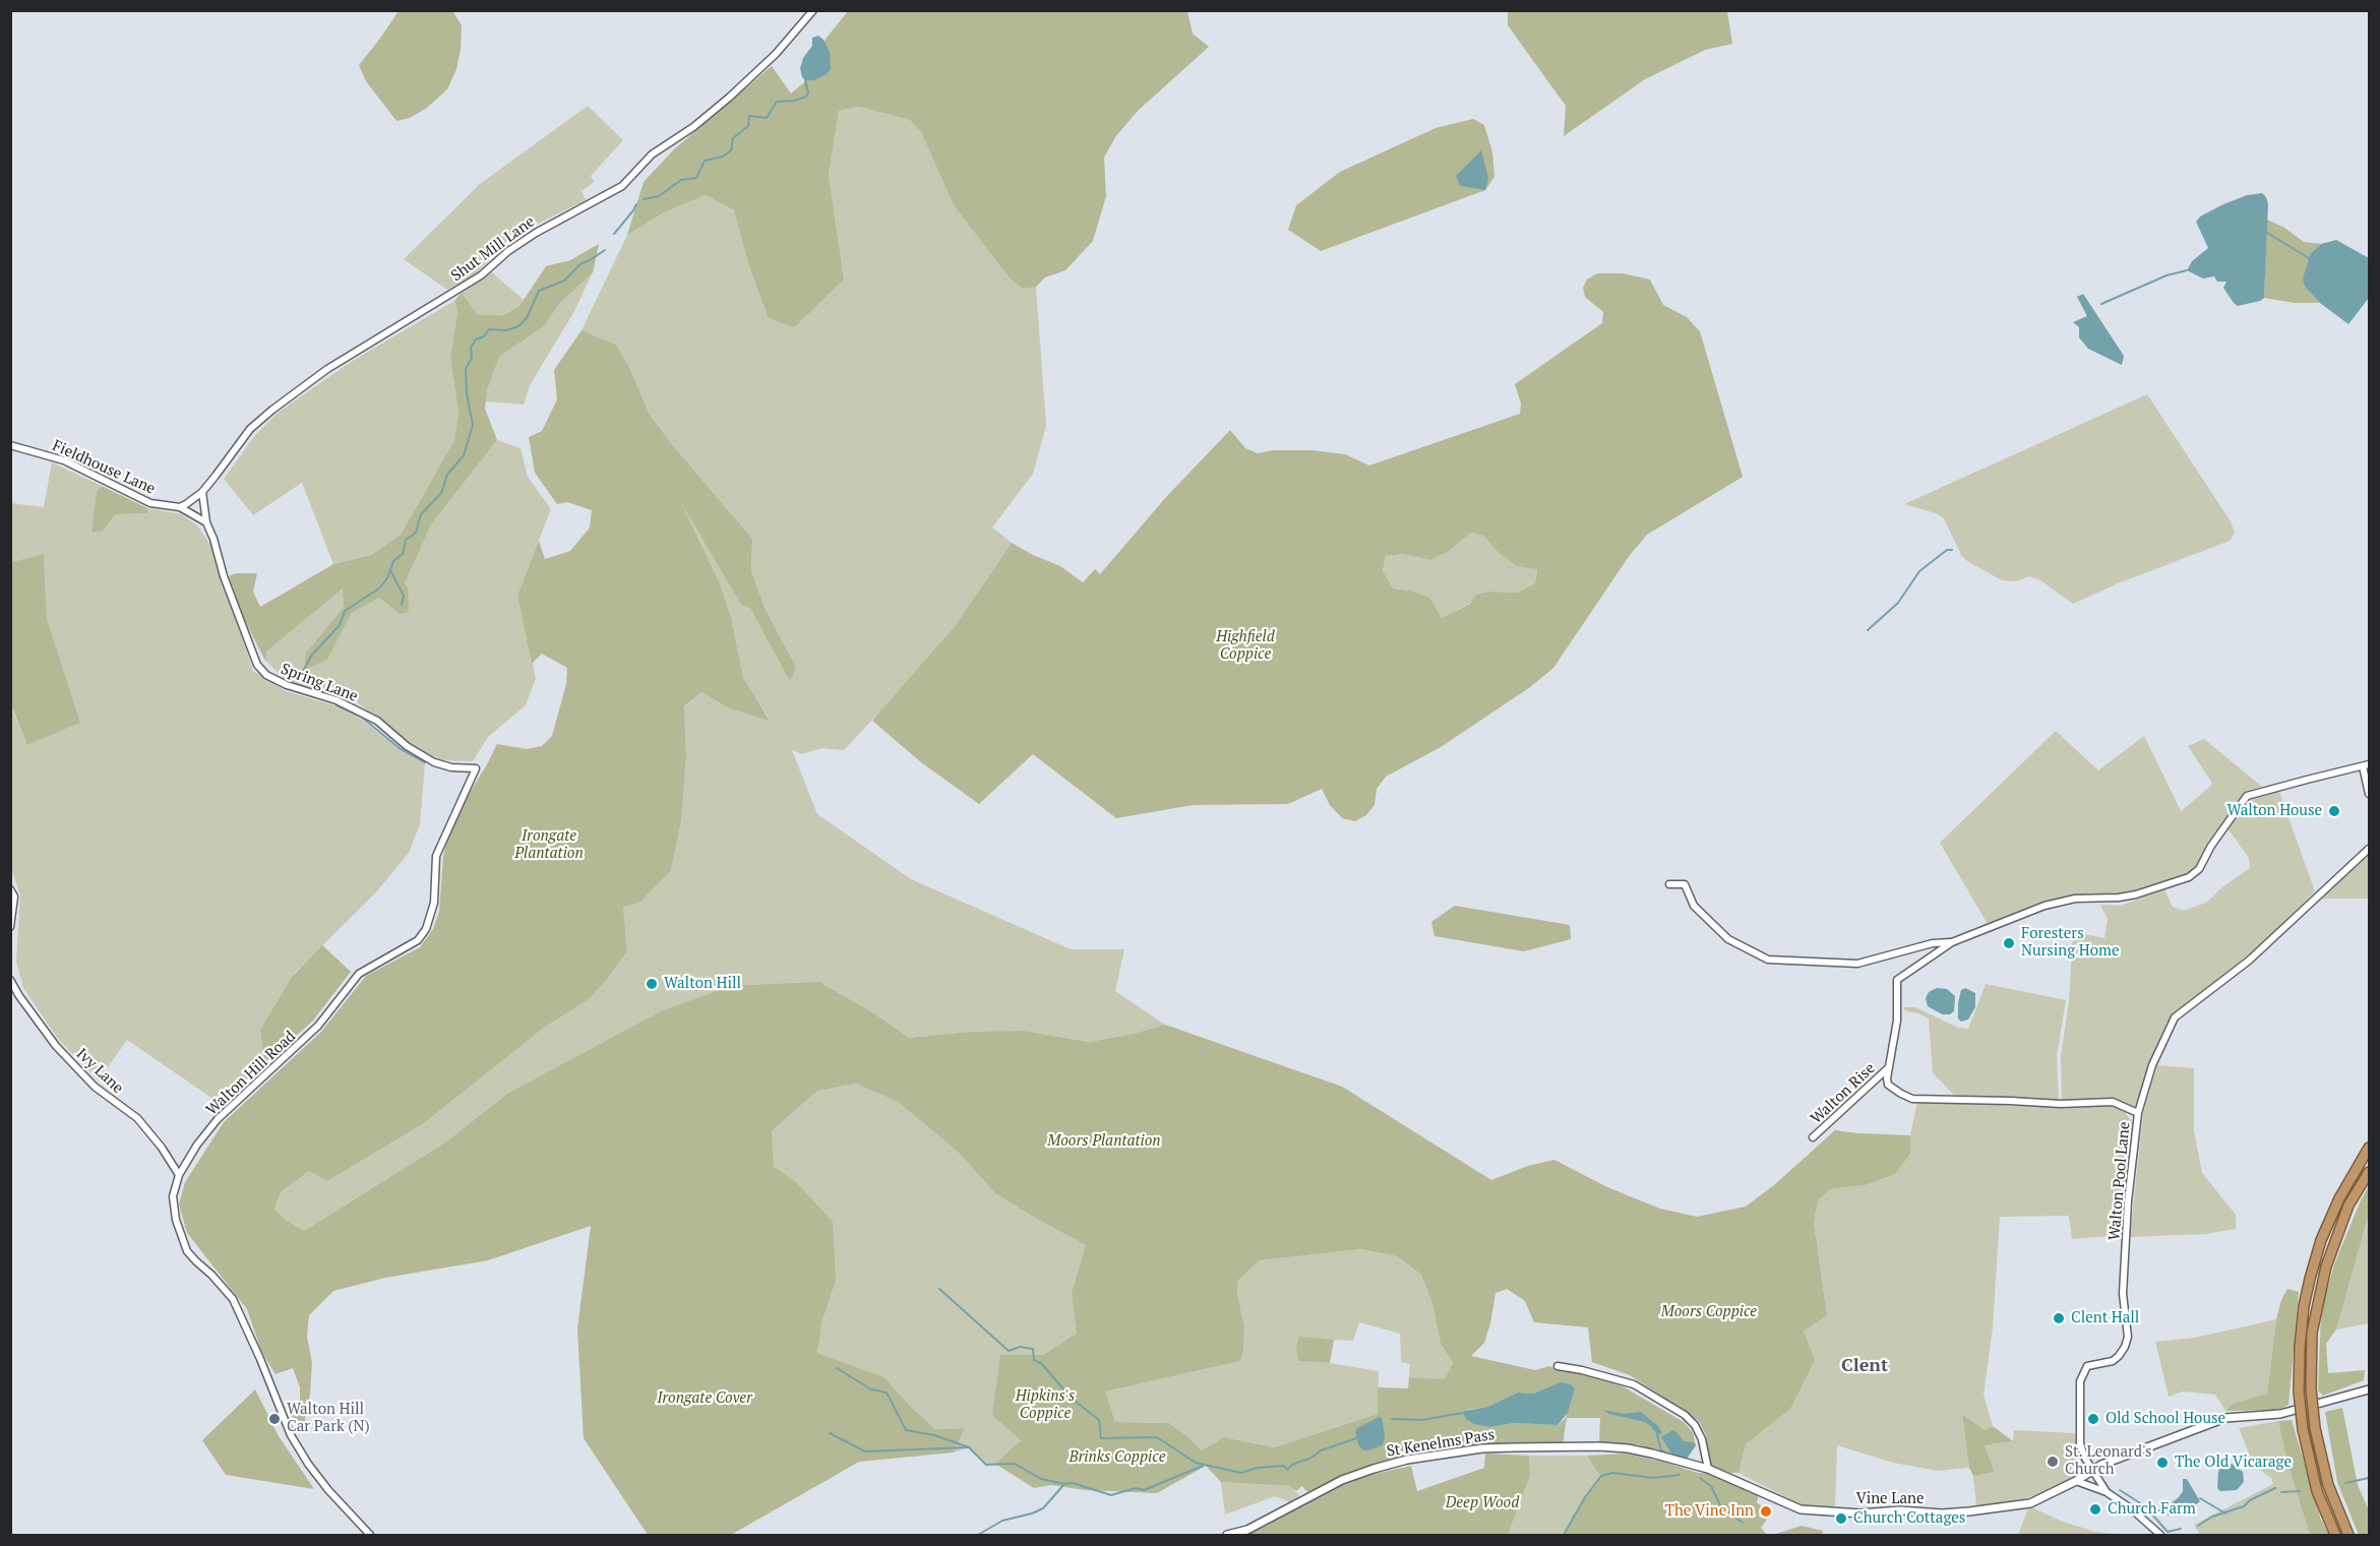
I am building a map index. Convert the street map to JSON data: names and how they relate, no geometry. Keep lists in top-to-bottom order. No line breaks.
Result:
{"streets":{"street":["Shut Mill Lane","Fieldhouse Lane","Spring Lane","Ivy Lane","Walton Hill Road","Walton Rise","Walton Pool Lane","St Kenelms Pass","Vine Lane"]},"crossings":[["Shut Mill Lane","Fieldhouse Lane"],["Shut Mill Lane","Spring Lane"],["Spring Lane","Walton Hill Road"],["Ivy Lane","Walton Hill Road"],["Walton Pool Lane","Vine Lane"],["St Kenelms Pass","Vine Lane"]],"districts":["Clent"],"parks":["Highfield Coppice","Irongate Plantation","Moors Plantation","Moors Coppice","Hipkins's Coppice","Irongate Cover","Brinks Coppice","Deep Wood"],"places":["Walton House","Foresters Nursing Home","Walton Hill","Clent Hall","Walton Hill Car Park (N)","Old School House","St. Leonard's Church","The Old Vicarage","Church Farm","The Vine Inn","Church Cottages"]}
